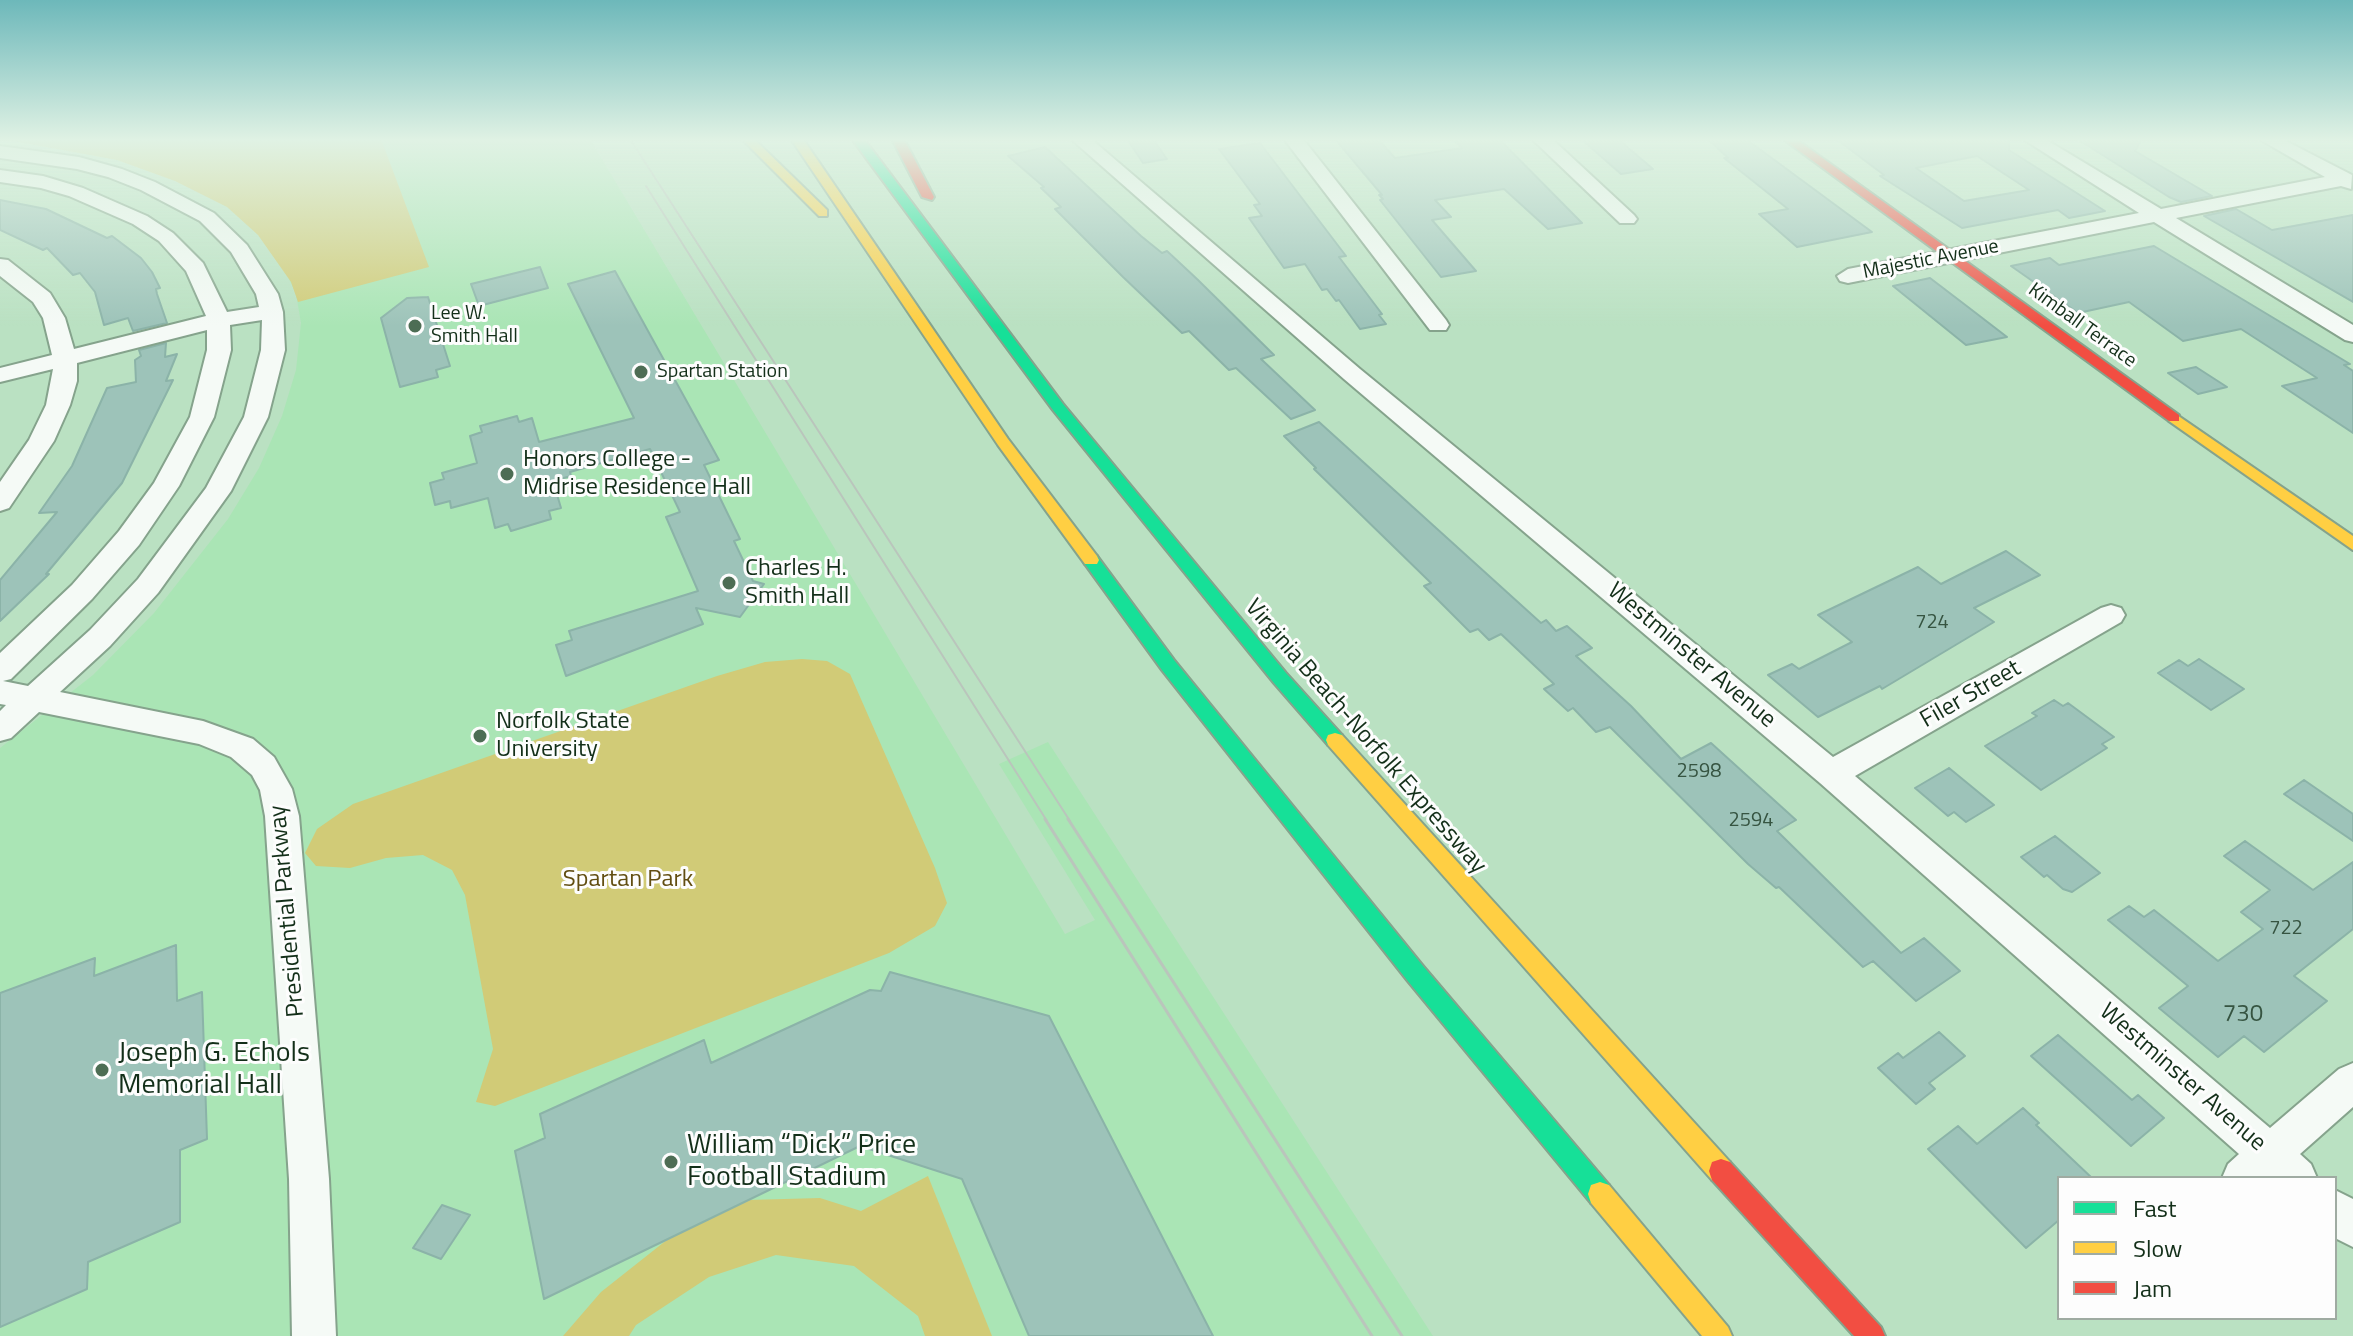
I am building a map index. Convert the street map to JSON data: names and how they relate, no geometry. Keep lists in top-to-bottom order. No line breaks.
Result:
{"streets":{"main road":["Kimball Terrace","Virginia Beach-Norfolk Expressway"],"street":["Majestic Avenue","Westminster Avenue","Filer Street","Presidential Parkway"]},"crossings":[["Majestic Avenue","Kimball Terrace"],["Westminster Avenue","Filer Street"]],"parks":["Spartan Park"],"places":["Lee W. Smith Hall","Spartan Station","Honors College - Midrise Residence Hall","Charles H. Smith Hall","Norfolk State University","Joseph G. Echols Memorial Hall","William “Dick” Price Football Stadium"],"house_numbers":["724","2598","2594","722","730"],"legend":["Fast","Slow","Jam"]}
